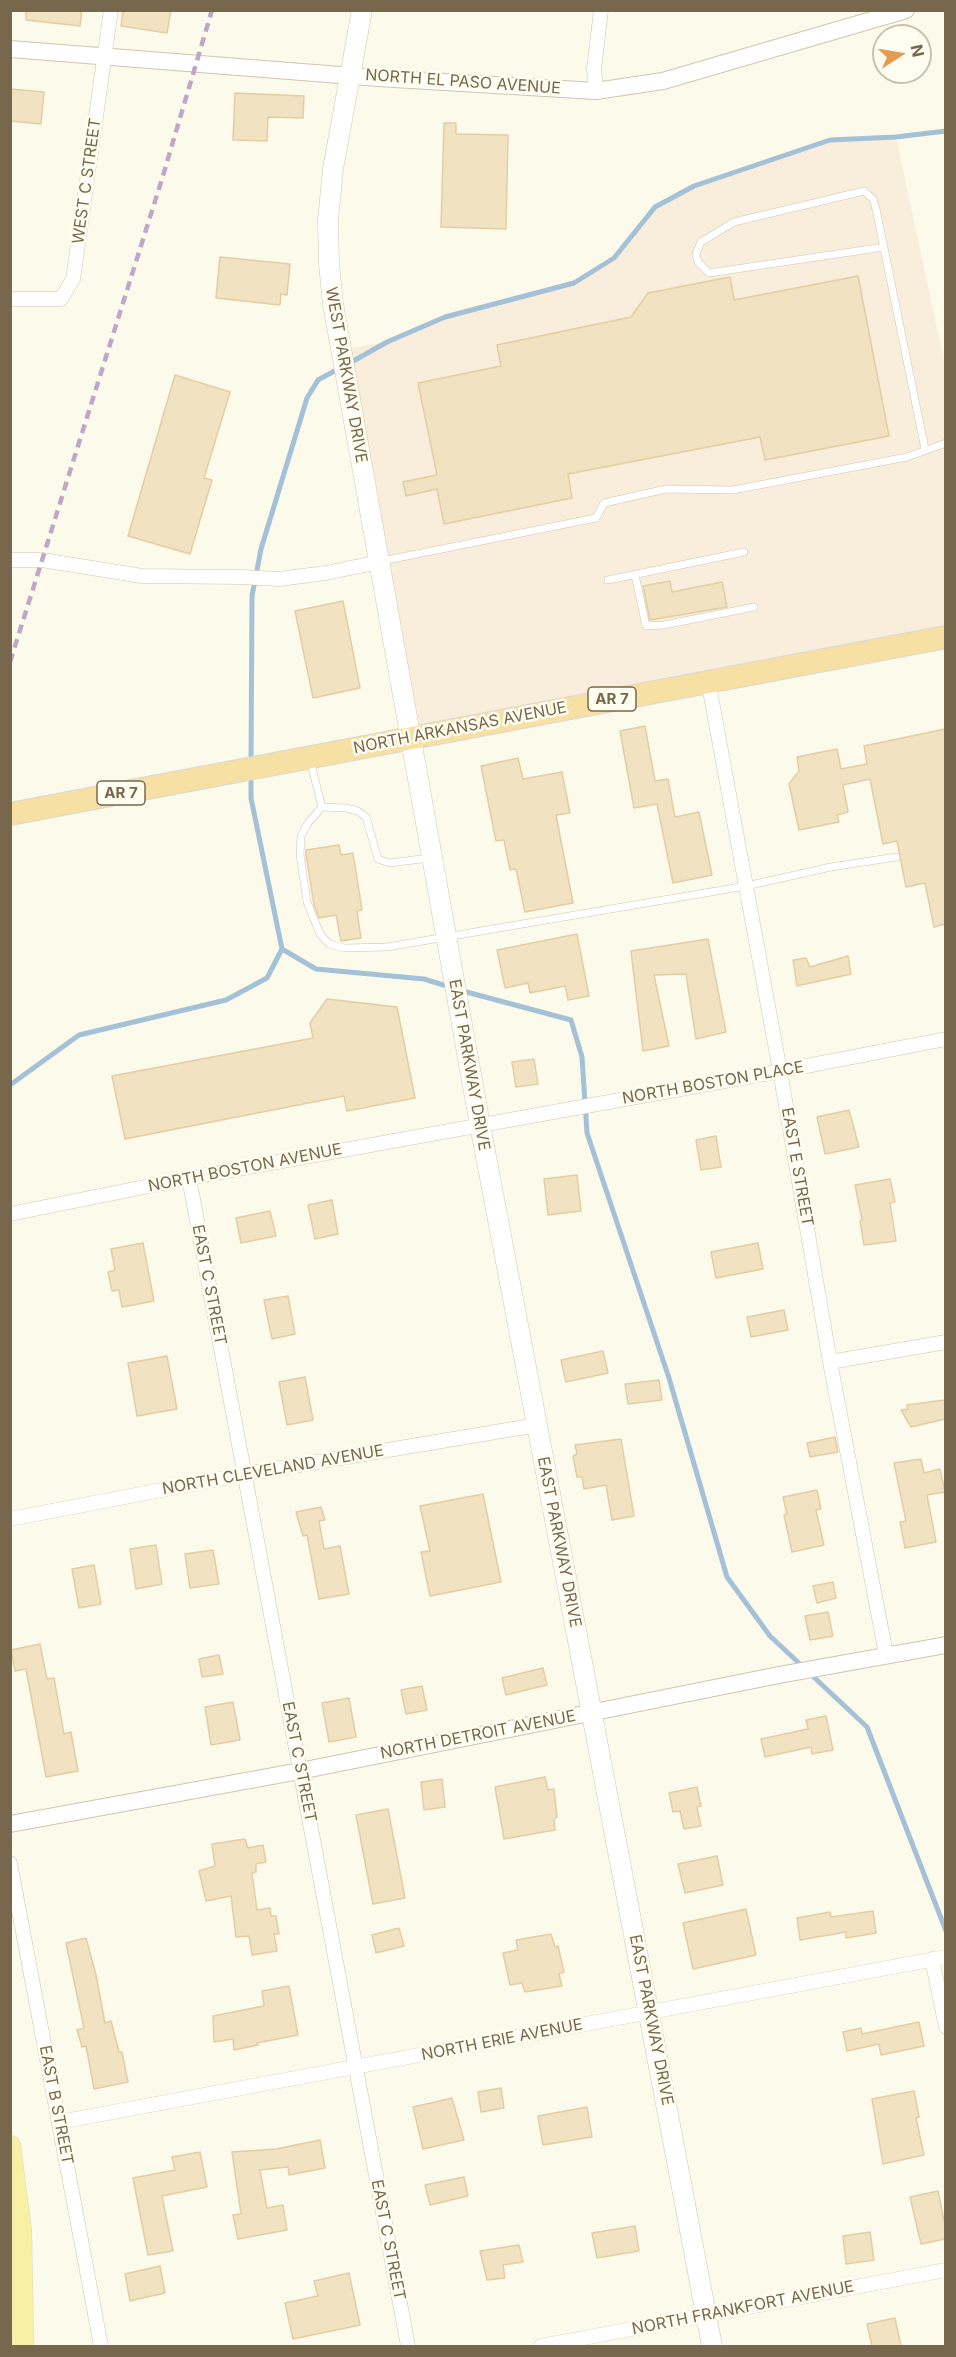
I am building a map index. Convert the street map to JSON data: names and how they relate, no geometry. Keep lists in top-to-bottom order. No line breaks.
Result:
{"streets":{"highway":["AR 7","NORTH ARKANSAS AVENUE"],"main road":["WEST PARKWAY DRIVE","EAST PARKWAY DRIVE"],"street":["NORTH EL PASO AVENUE","WEST C STREET","NORTH BOSTON PLACE","EAST E STREET","NORTH BOSTON AVENUE","EAST C STREET","NORTH CLEVELAND AVENUE","NORTH DETROIT AVENUE","NORTH ERIE AVENUE","EAST B STREET","NORTH FRANKFORT AVENUE"]},"crossings":[["NORTH EL PASO AVENUE","WEST C STREET"],["NORTH EL PASO AVENUE","WEST PARKWAY DRIVE"],["WEST PARKWAY DRIVE","NORTH ARKANSAS AVENUE"],["WEST PARKWAY DRIVE","EAST PARKWAY DRIVE"],["NORTH ARKANSAS AVENUE","EAST PARKWAY DRIVE"],["NORTH ARKANSAS AVENUE","EAST E STREET"],["EAST PARKWAY DRIVE","NORTH BOSTON PLACE"],["EAST PARKWAY DRIVE","NORTH BOSTON AVENUE"],["EAST PARKWAY DRIVE","NORTH CLEVELAND AVENUE"],["EAST PARKWAY DRIVE","NORTH DETROIT AVENUE"],["EAST PARKWAY DRIVE","NORTH ERIE AVENUE"],["EAST PARKWAY DRIVE","NORTH FRANKFORT AVENUE"],["NORTH BOSTON PLACE","EAST E STREET"],["NORTH BOSTON PLACE","NORTH BOSTON AVENUE"],["EAST E STREET","NORTH DETROIT AVENUE"],["NORTH BOSTON AVENUE","EAST C STREET"],["EAST C STREET","NORTH CLEVELAND AVENUE"],["EAST C STREET","NORTH DETROIT AVENUE"],["EAST C STREET","NORTH ERIE AVENUE"],["NORTH ERIE AVENUE","EAST B STREET"]],"north":"right"}
